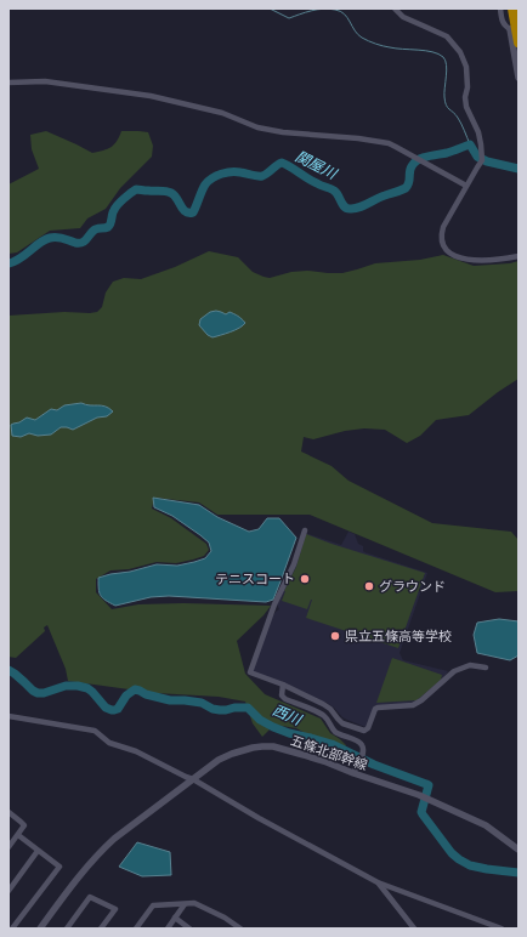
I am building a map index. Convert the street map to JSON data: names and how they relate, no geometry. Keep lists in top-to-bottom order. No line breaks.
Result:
{"streets":{"street":["五條北部幹線"]},"water":["関屋川","西川"],"places":["テニスコート","グラウンド","県立五條高等学校"]}
